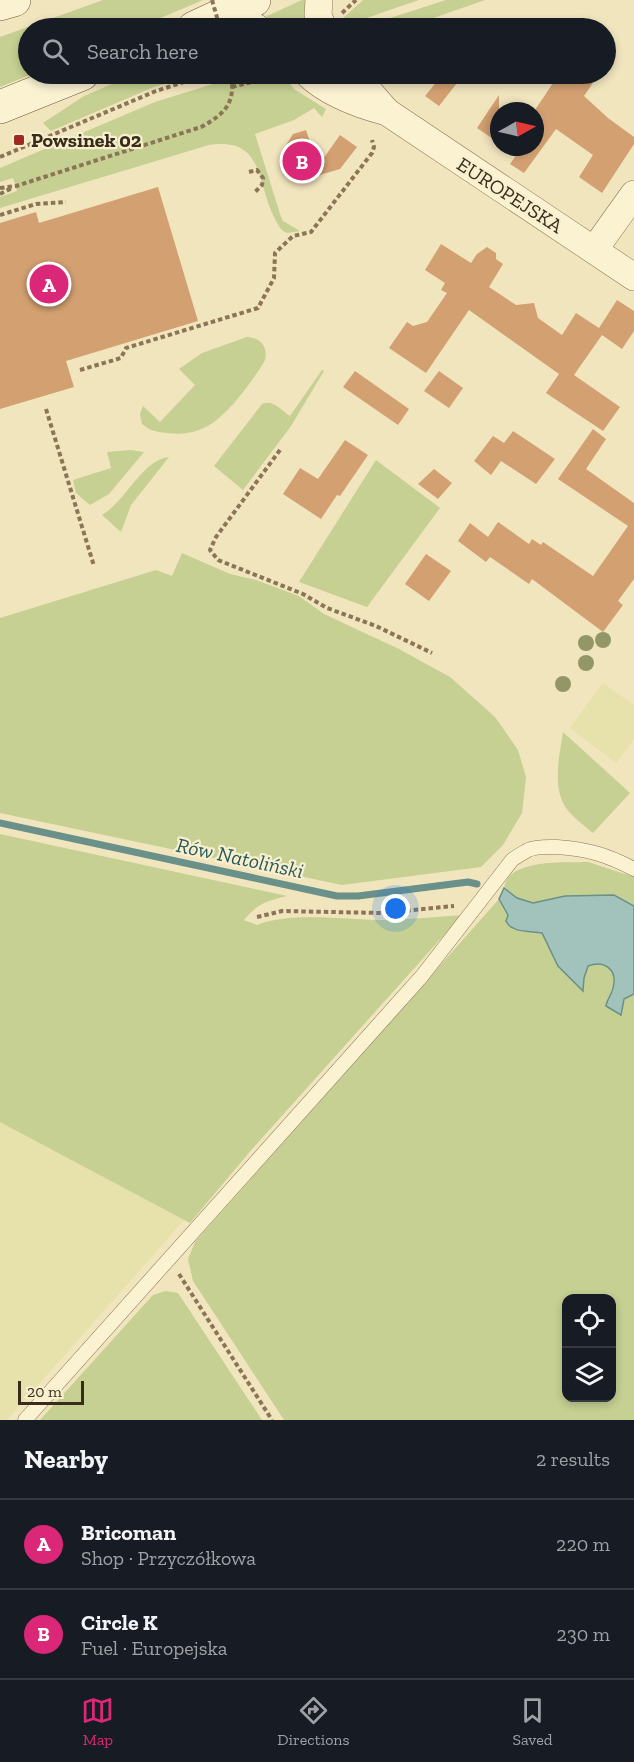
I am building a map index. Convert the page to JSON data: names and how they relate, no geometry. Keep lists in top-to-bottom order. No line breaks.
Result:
{"streets":{"street":["EUROPEJSKA"]},"water":["Rów Natoliński"],"places":{"transit":["Powsinek 02"]},"scale_bar":"20 m","north":"right","page":{"search":"Search here","pins":["B","A"],"scale":"20 m","heading":["Nearby","2 results"],"list":[{"mark":"A","name":"Bricoman","note":"Shop · Przyczółkowa","value":"220 m"},{"mark":"B","name":"Circle K","note":"Fuel · Europejska","value":"230 m"}],"nav":["Map","Directions","Saved"]}}
